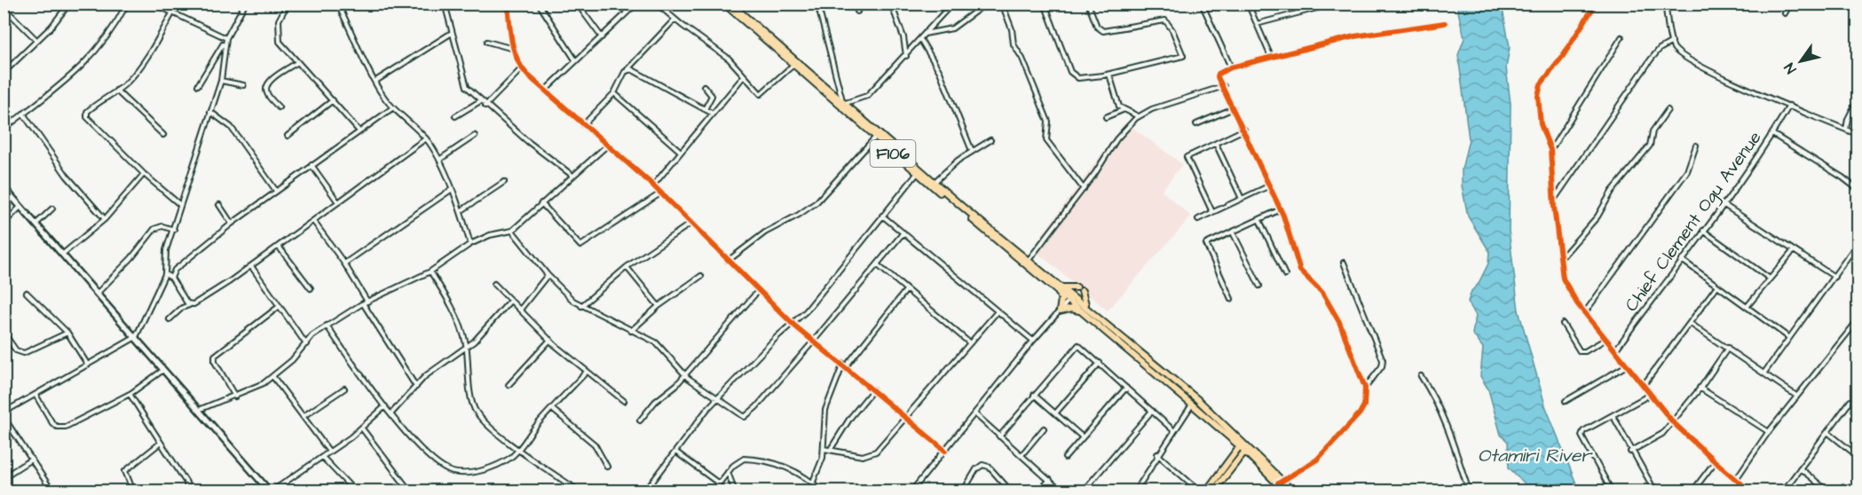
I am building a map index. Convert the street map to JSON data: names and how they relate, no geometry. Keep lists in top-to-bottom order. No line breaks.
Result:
{"streets":{"main road":["F106"],"street":["Chief Clement Ogu Avenue"]},"water":["Otamiri River"],"north":"bottom left"}
